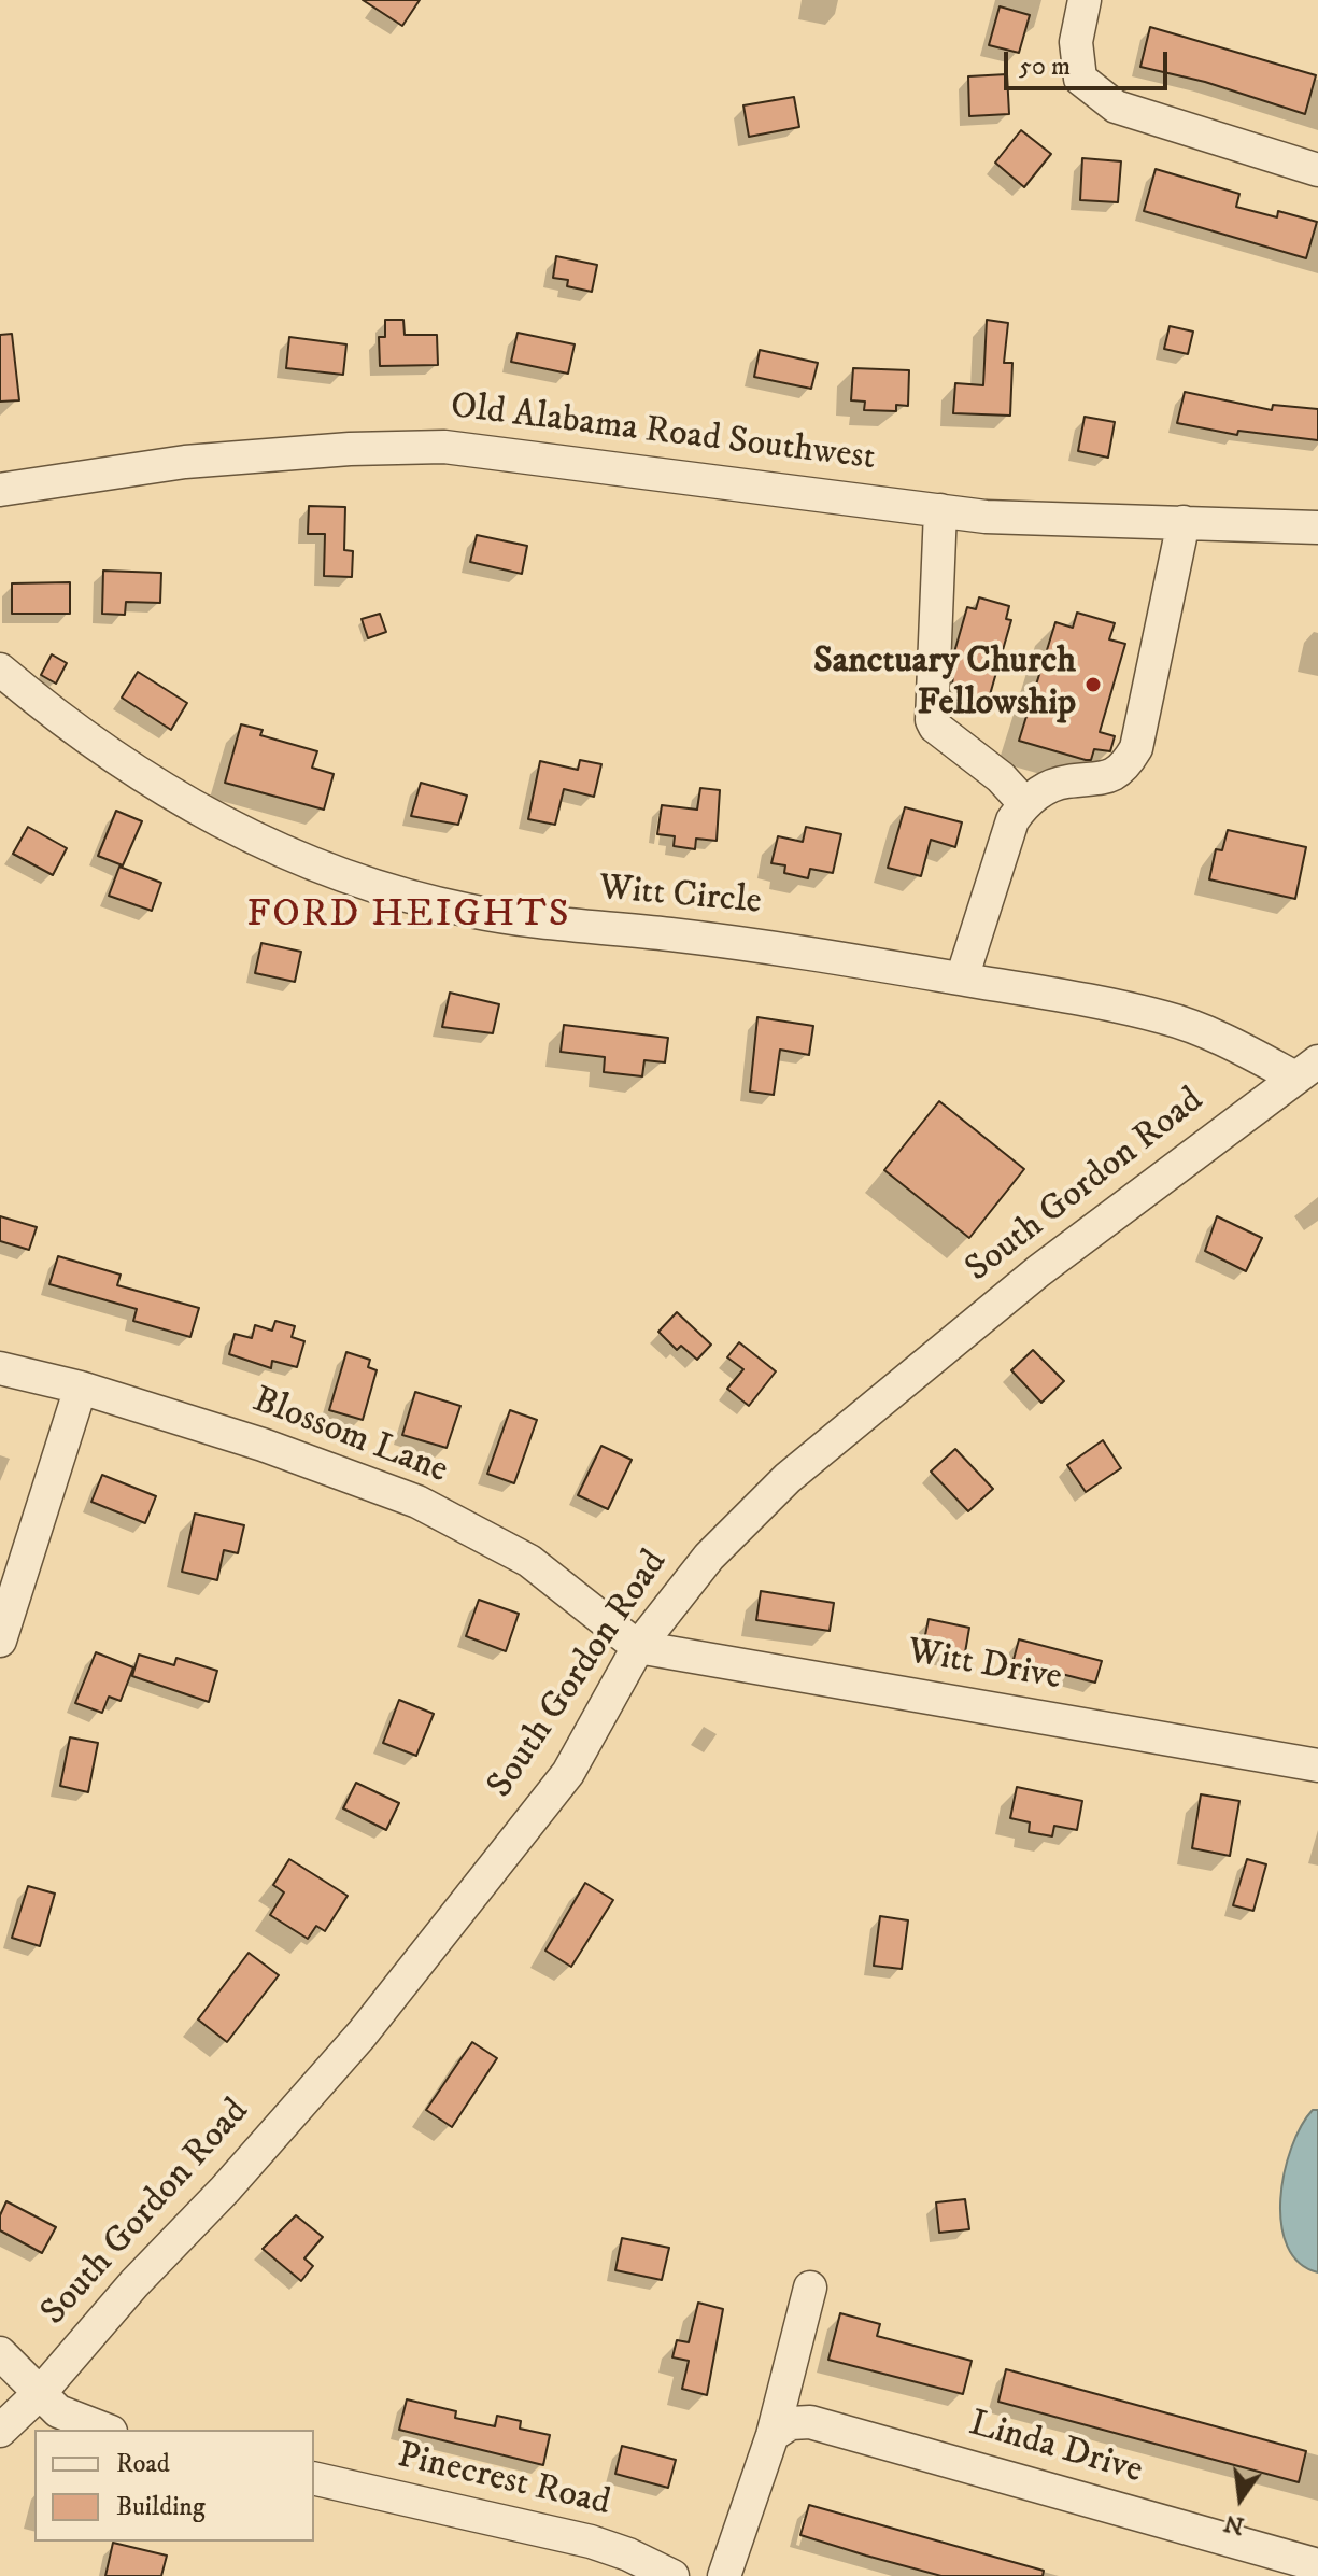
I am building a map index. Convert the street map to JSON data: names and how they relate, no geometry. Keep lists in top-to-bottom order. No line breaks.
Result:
{"streets":{"street":["Old Alabama Road Southwest","Witt Circle","South Gordon Road","Blossom Lane","Witt Drive","Linda Drive","Pinecrest Road"]},"crossings":[["Witt Circle","South Gordon Road"],["South Gordon Road","Blossom Lane"],["South Gordon Road","Witt Drive"],["Blossom Lane","Witt Drive"]],"districts":["FORD HEIGHTS"],"places":["Sanctuary Church Fellowship"],"legend":["Road","Building"],"scale_bar":"50 m","north":"bottom"}
